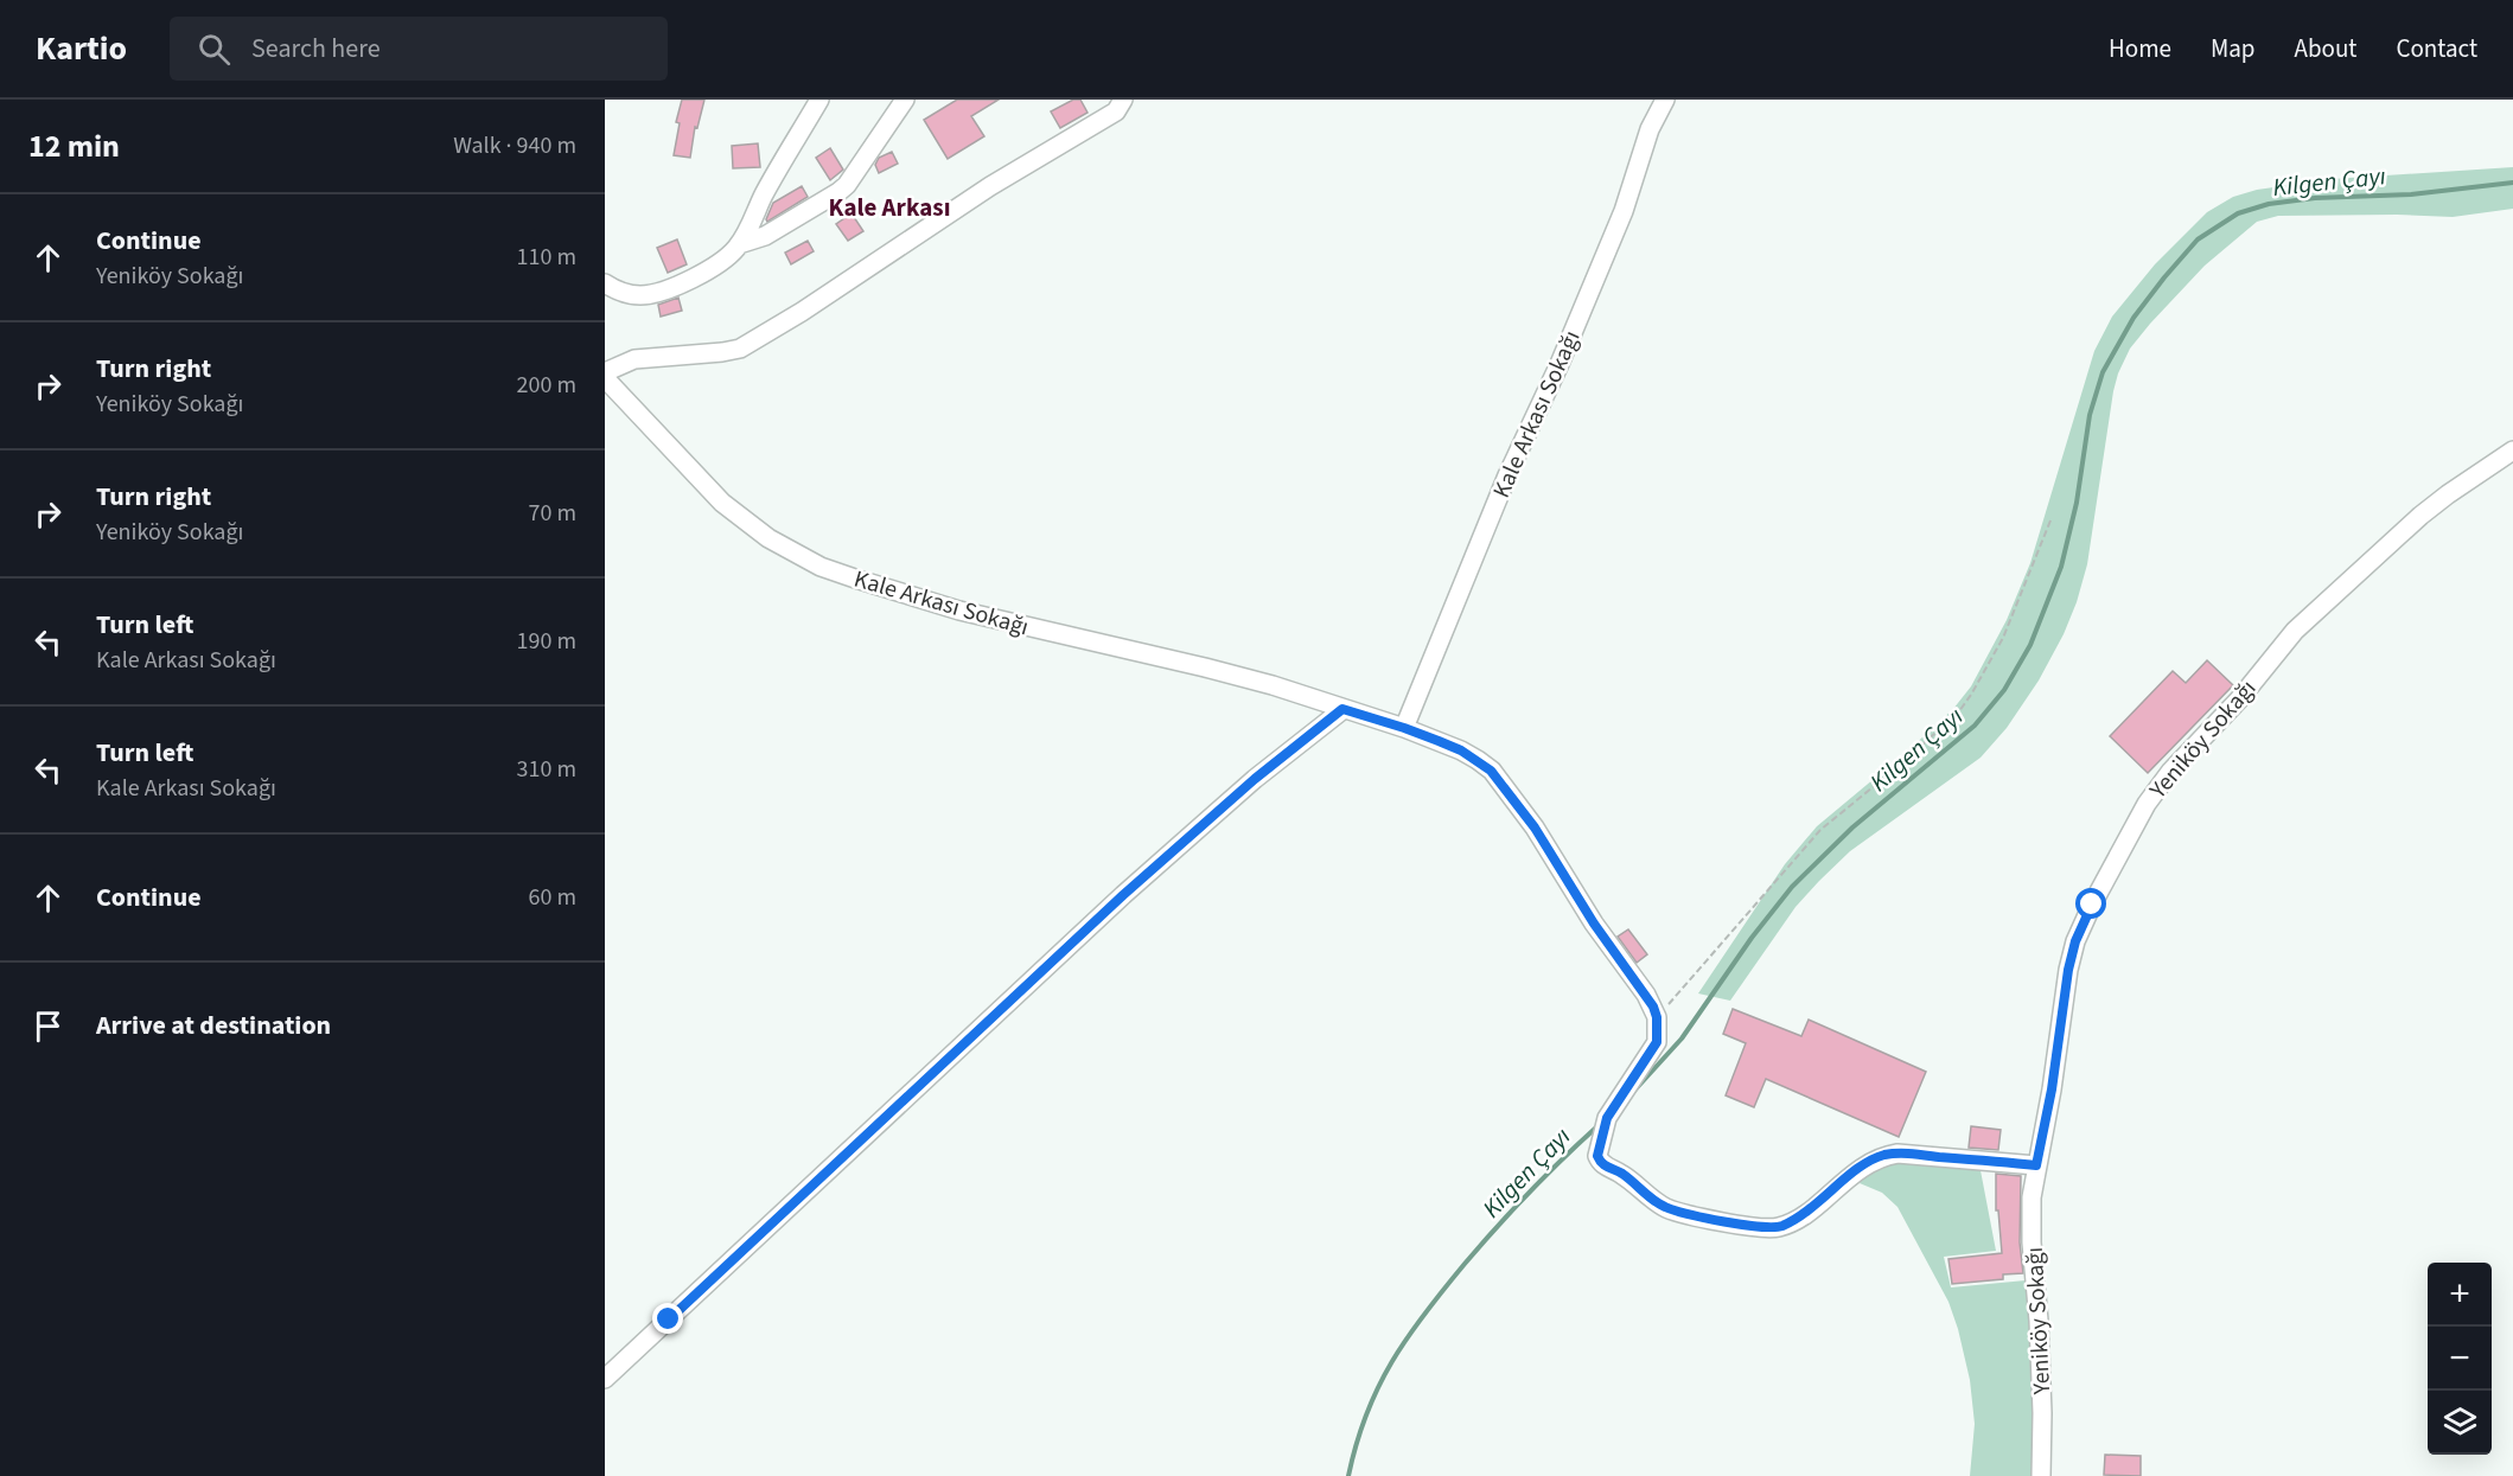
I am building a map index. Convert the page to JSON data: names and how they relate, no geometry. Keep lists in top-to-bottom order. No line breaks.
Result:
{"streets":{"street":["Kale Arkası Sokağı","Yeniköy Sokağı"]},"crossings":[["Kale Arkası Sokağı","Yeniköy Sokağı"]],"districts":["Kale Arkası"],"water":["Kilgen Çayı"],"page":{"header":"Kartio","search":"Search here","nav":["Home","Map","About","Contact"],"heading":["12 min","Walk · 940 m"],"list":[["Continue","Yeniköy Sokağı","110 m"],["Turn right","Yeniköy Sokağı","200 m"],["Turn right","Yeniköy Sokağı","70 m"],["Turn left","Kale Arkası Sokağı","190 m"],["Turn left","Kale Arkası Sokağı","310 m"],["Continue","60 m"],"Arrive at destination"],"map_buttons":["+","−"]}}
